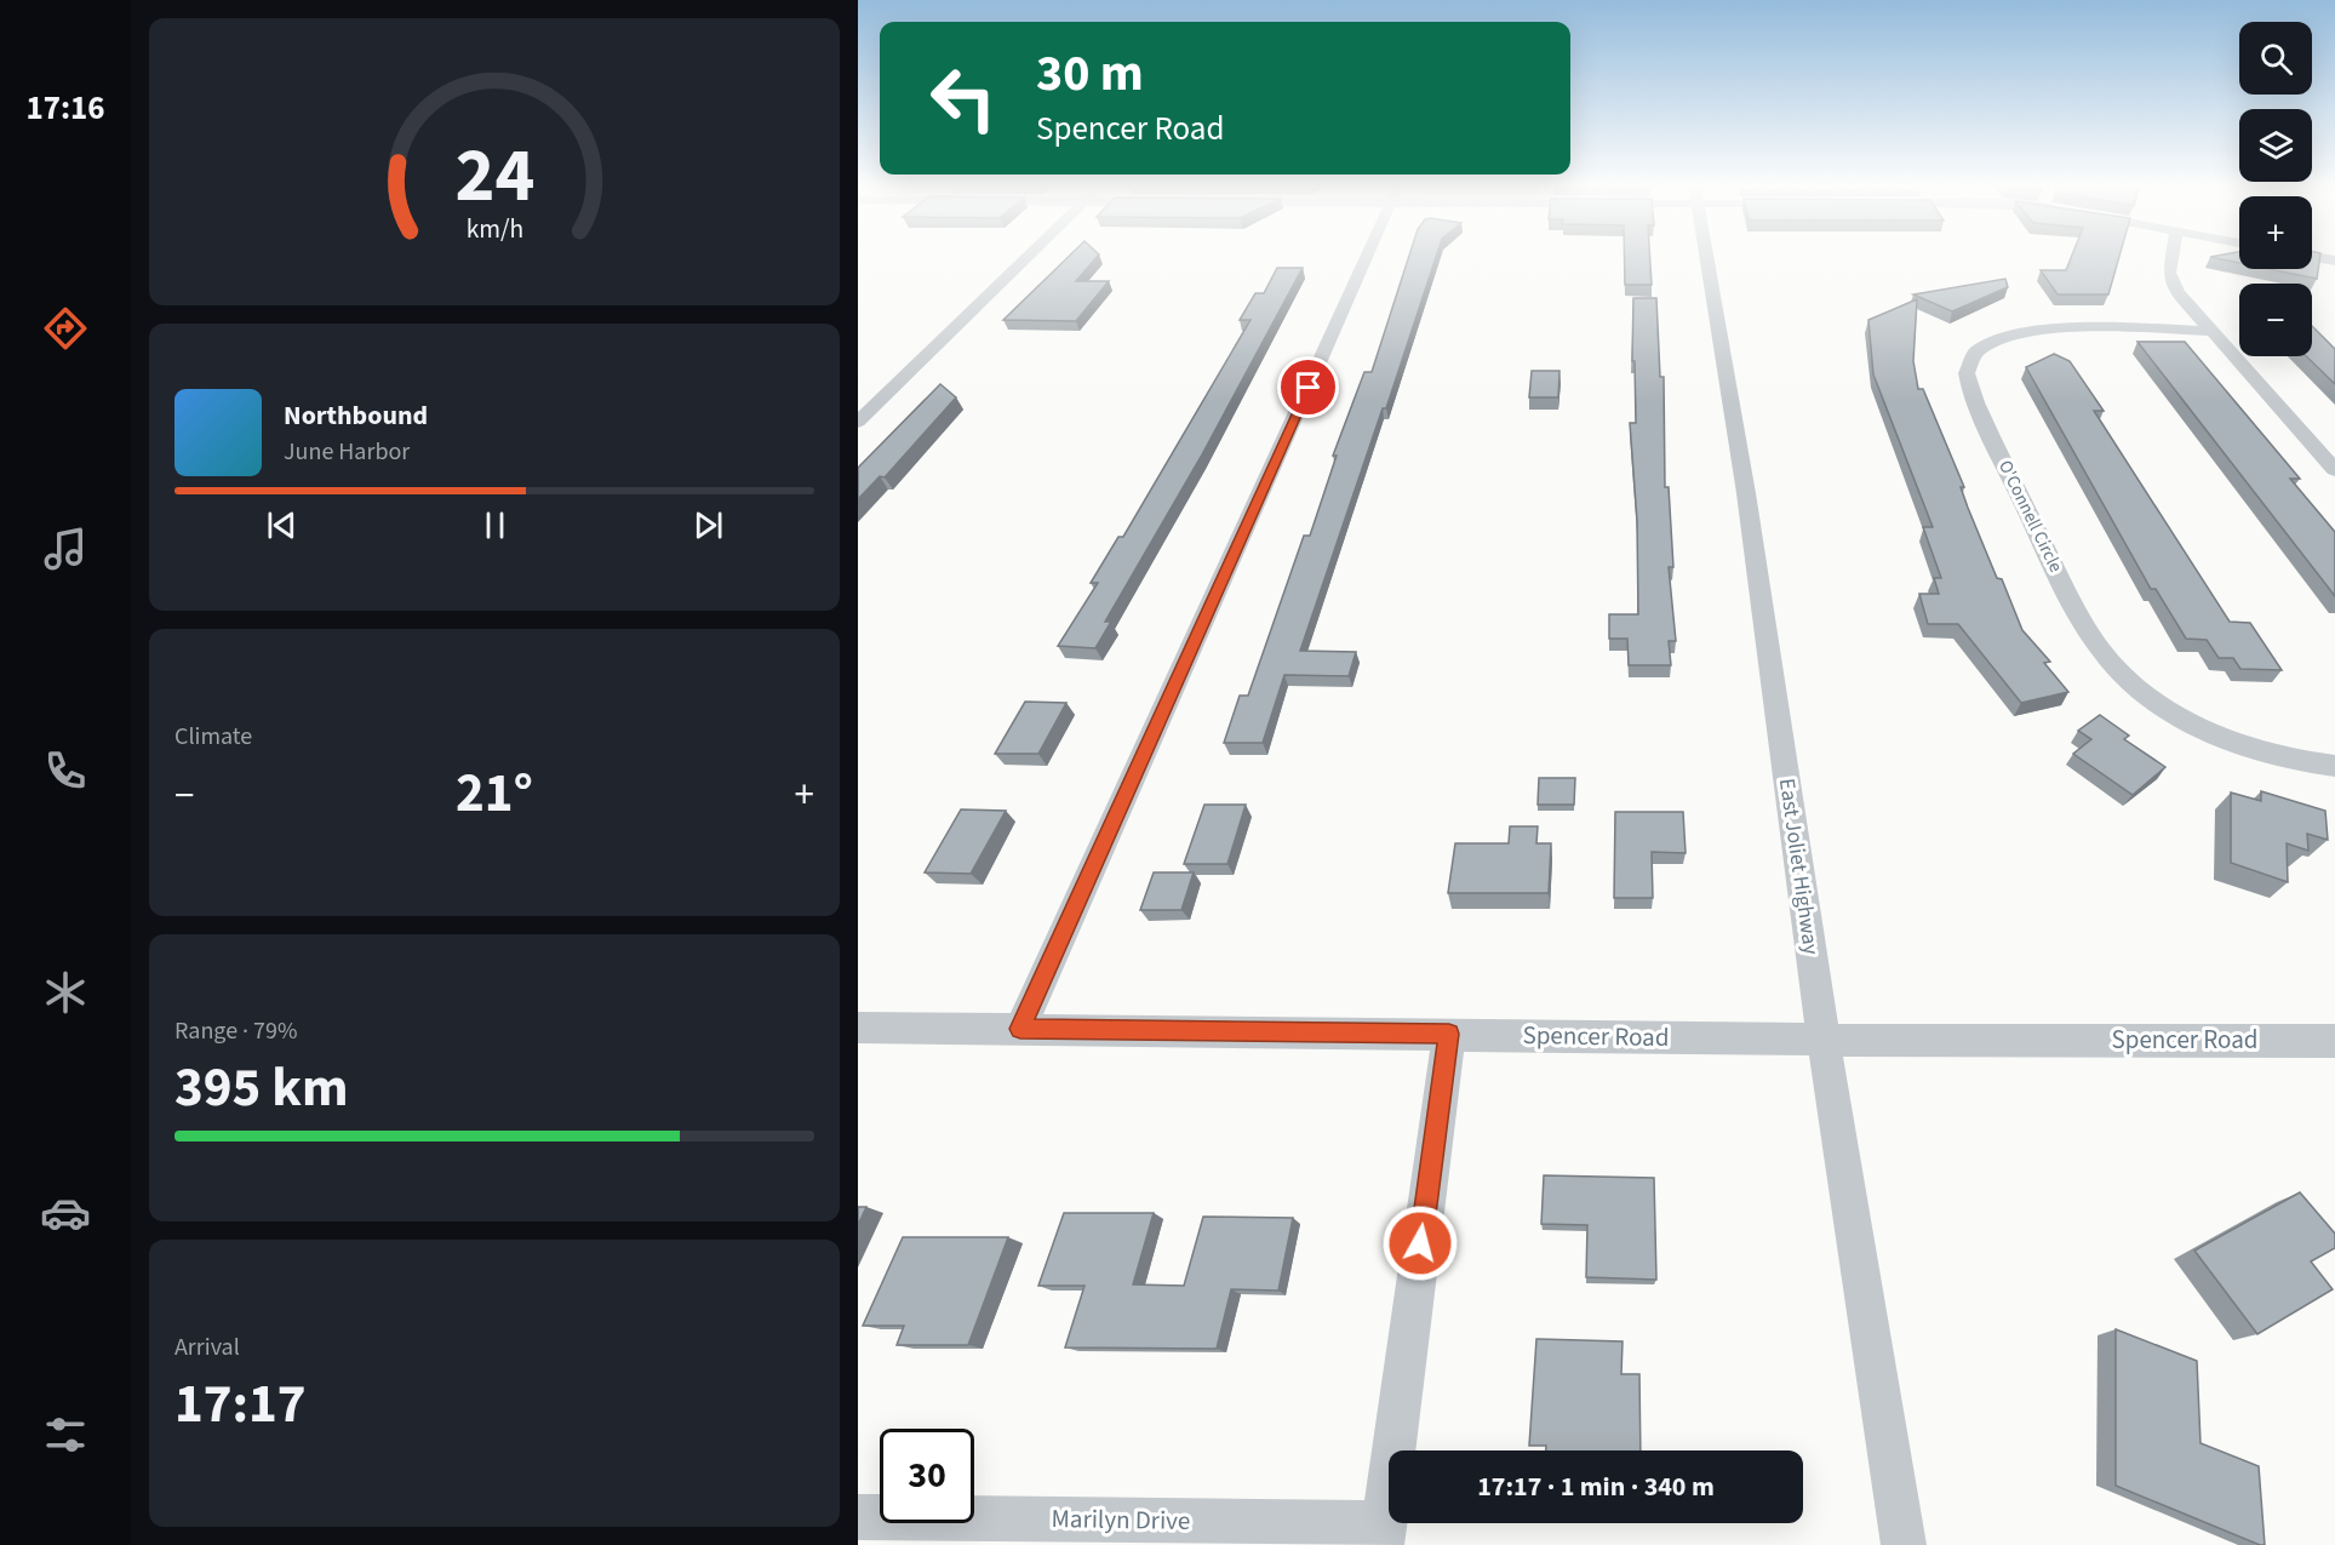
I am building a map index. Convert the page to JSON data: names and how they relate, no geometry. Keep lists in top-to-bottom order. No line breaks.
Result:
{"streets":{"street":["O'Connell Circle","East Joliet Highway","Spencer Road","Marilyn Drive"]},"crossings":[["East Joliet Highway","Spencer Road"]],"page":{"tabs":"17:16","map_buttons":["+","−"],"turn":["30 m","Spencer Road"],"song":["Northbound","June Harbor"],"tile":["Climate",["Range · 79%","395 km"],["Arrival","17:17"]],"heat":["−","21°","+"],"limit":"30","trip":"17:17 · 1 min · 340 m","gauge":["24","km/h"]}}
